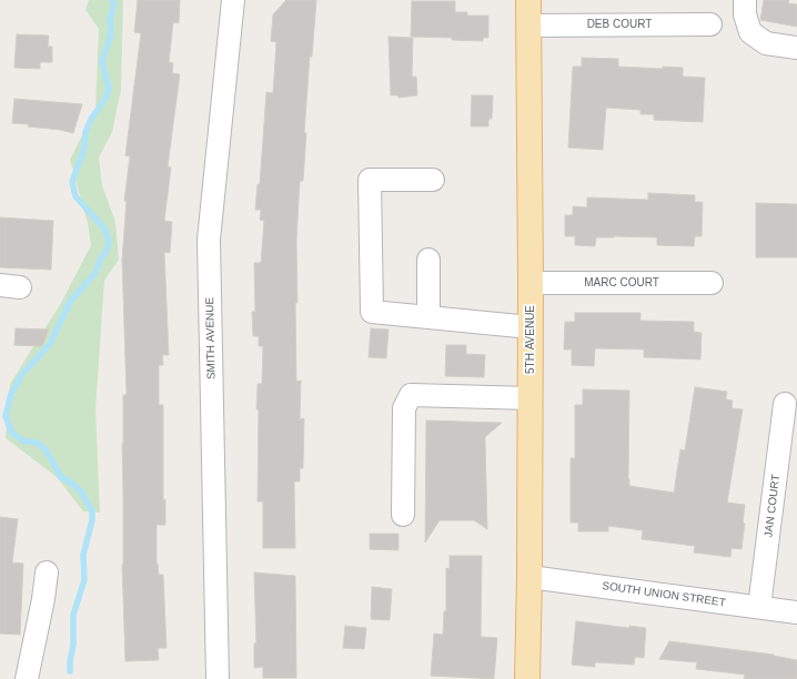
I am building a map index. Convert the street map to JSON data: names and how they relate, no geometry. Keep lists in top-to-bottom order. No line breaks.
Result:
{"streets":{"main road":["5TH AVENUE"],"street":["DEB COURT","MARC COURT","SMITH AVENUE","JAN COURT","SOUTH UNION STREET"]},"crossings":[["DEB COURT","5TH AVENUE"],["MARC COURT","5TH AVENUE"],["5TH AVENUE","SOUTH UNION STREET"],["JAN COURT","SOUTH UNION STREET"]]}
